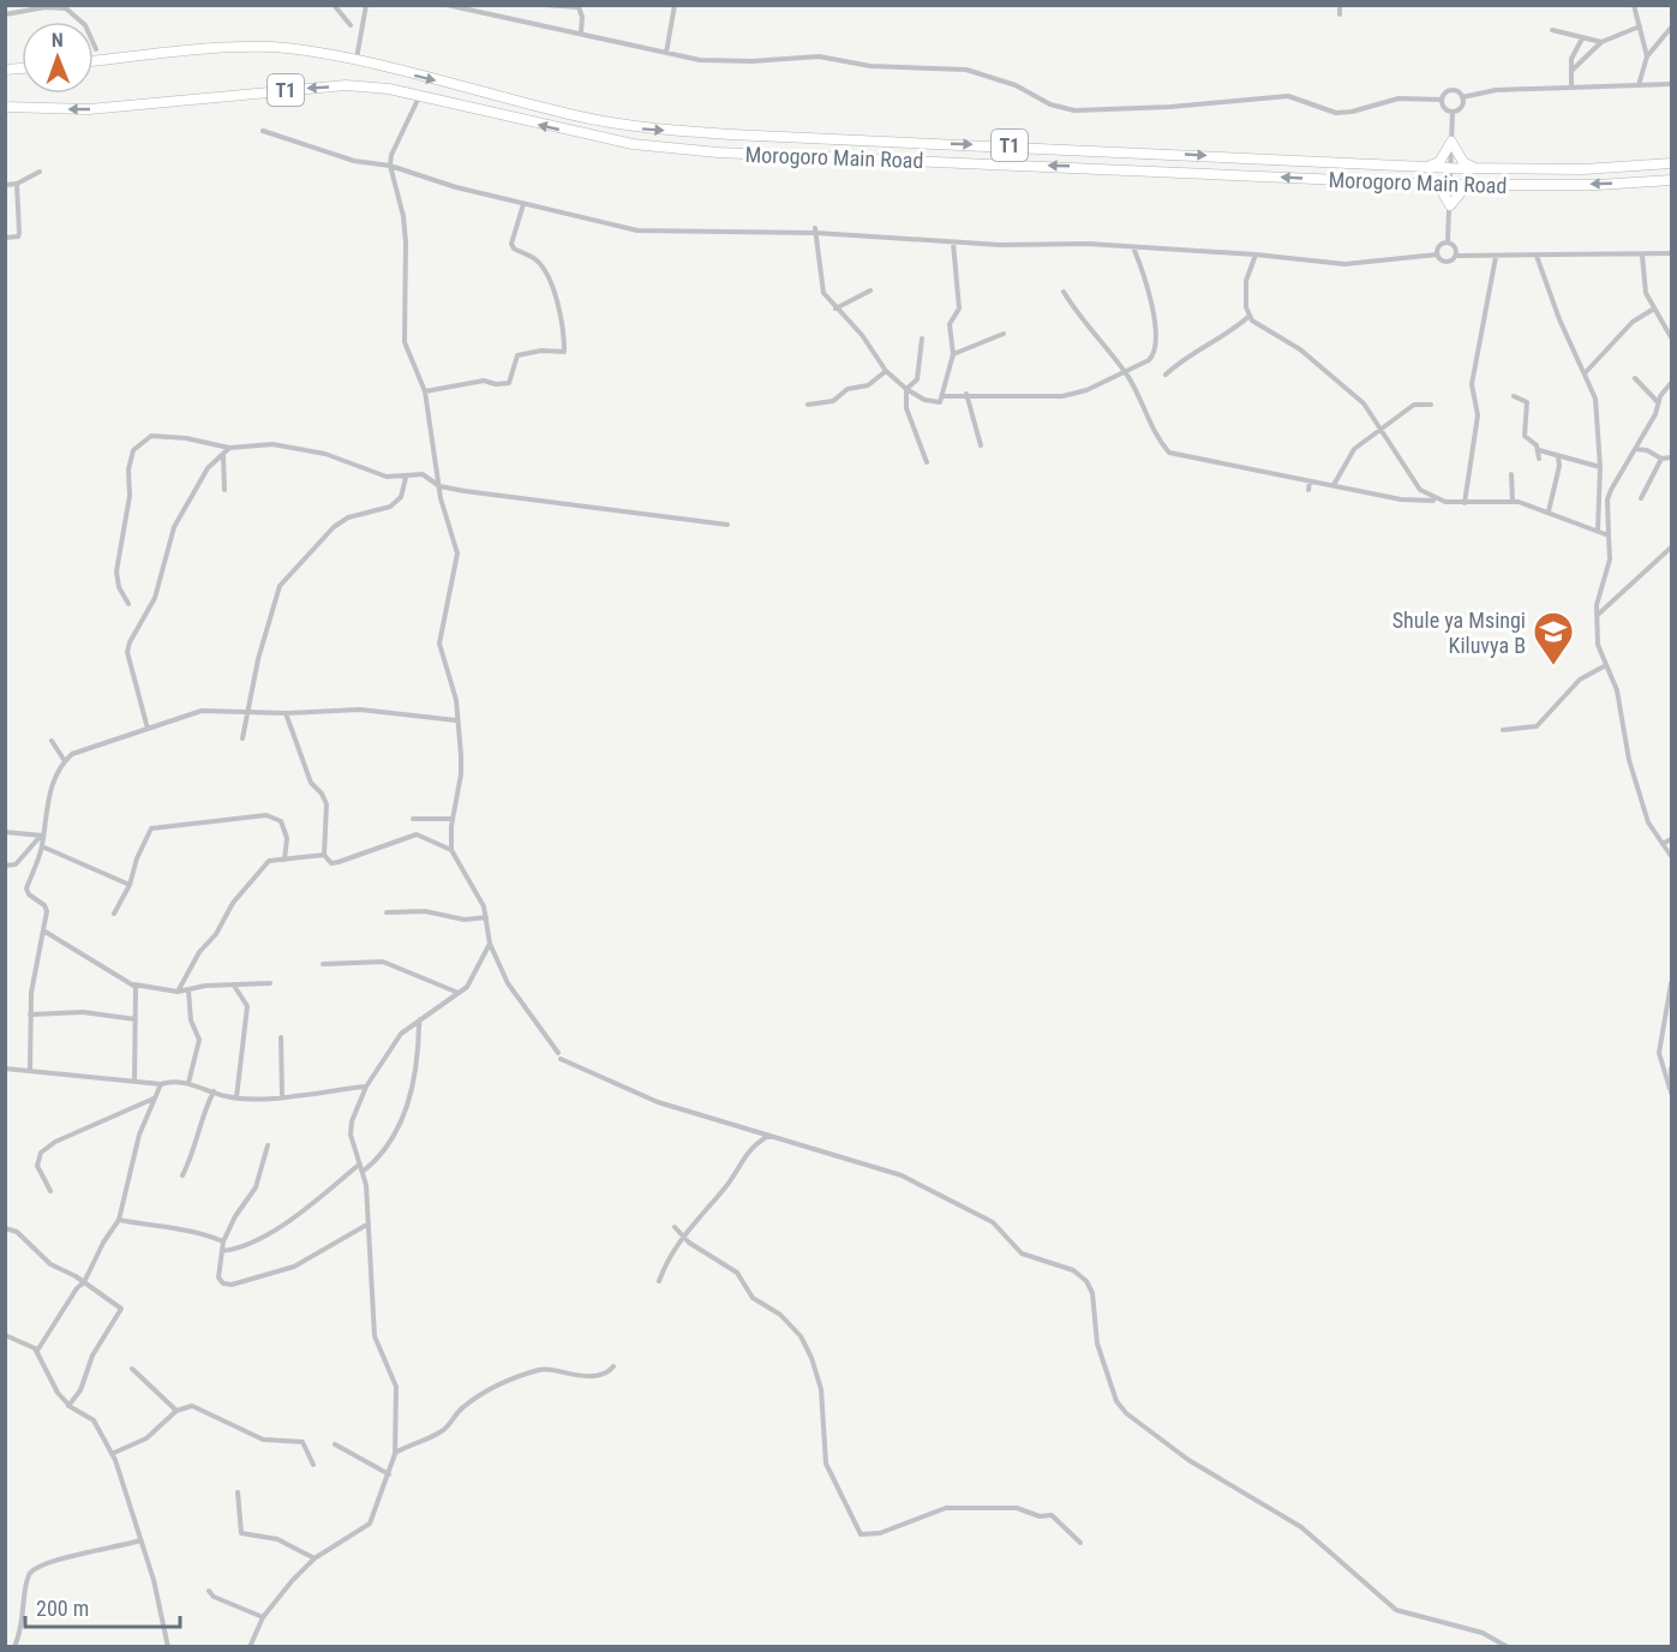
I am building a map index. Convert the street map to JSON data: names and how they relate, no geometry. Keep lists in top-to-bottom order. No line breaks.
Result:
{"streets":{"highway":["T1","Morogoro Main Road"]},"places":{"school or university":["Shule ya Msingi Kiluvya B"]},"scale_bar":"200 m","north":"top"}
